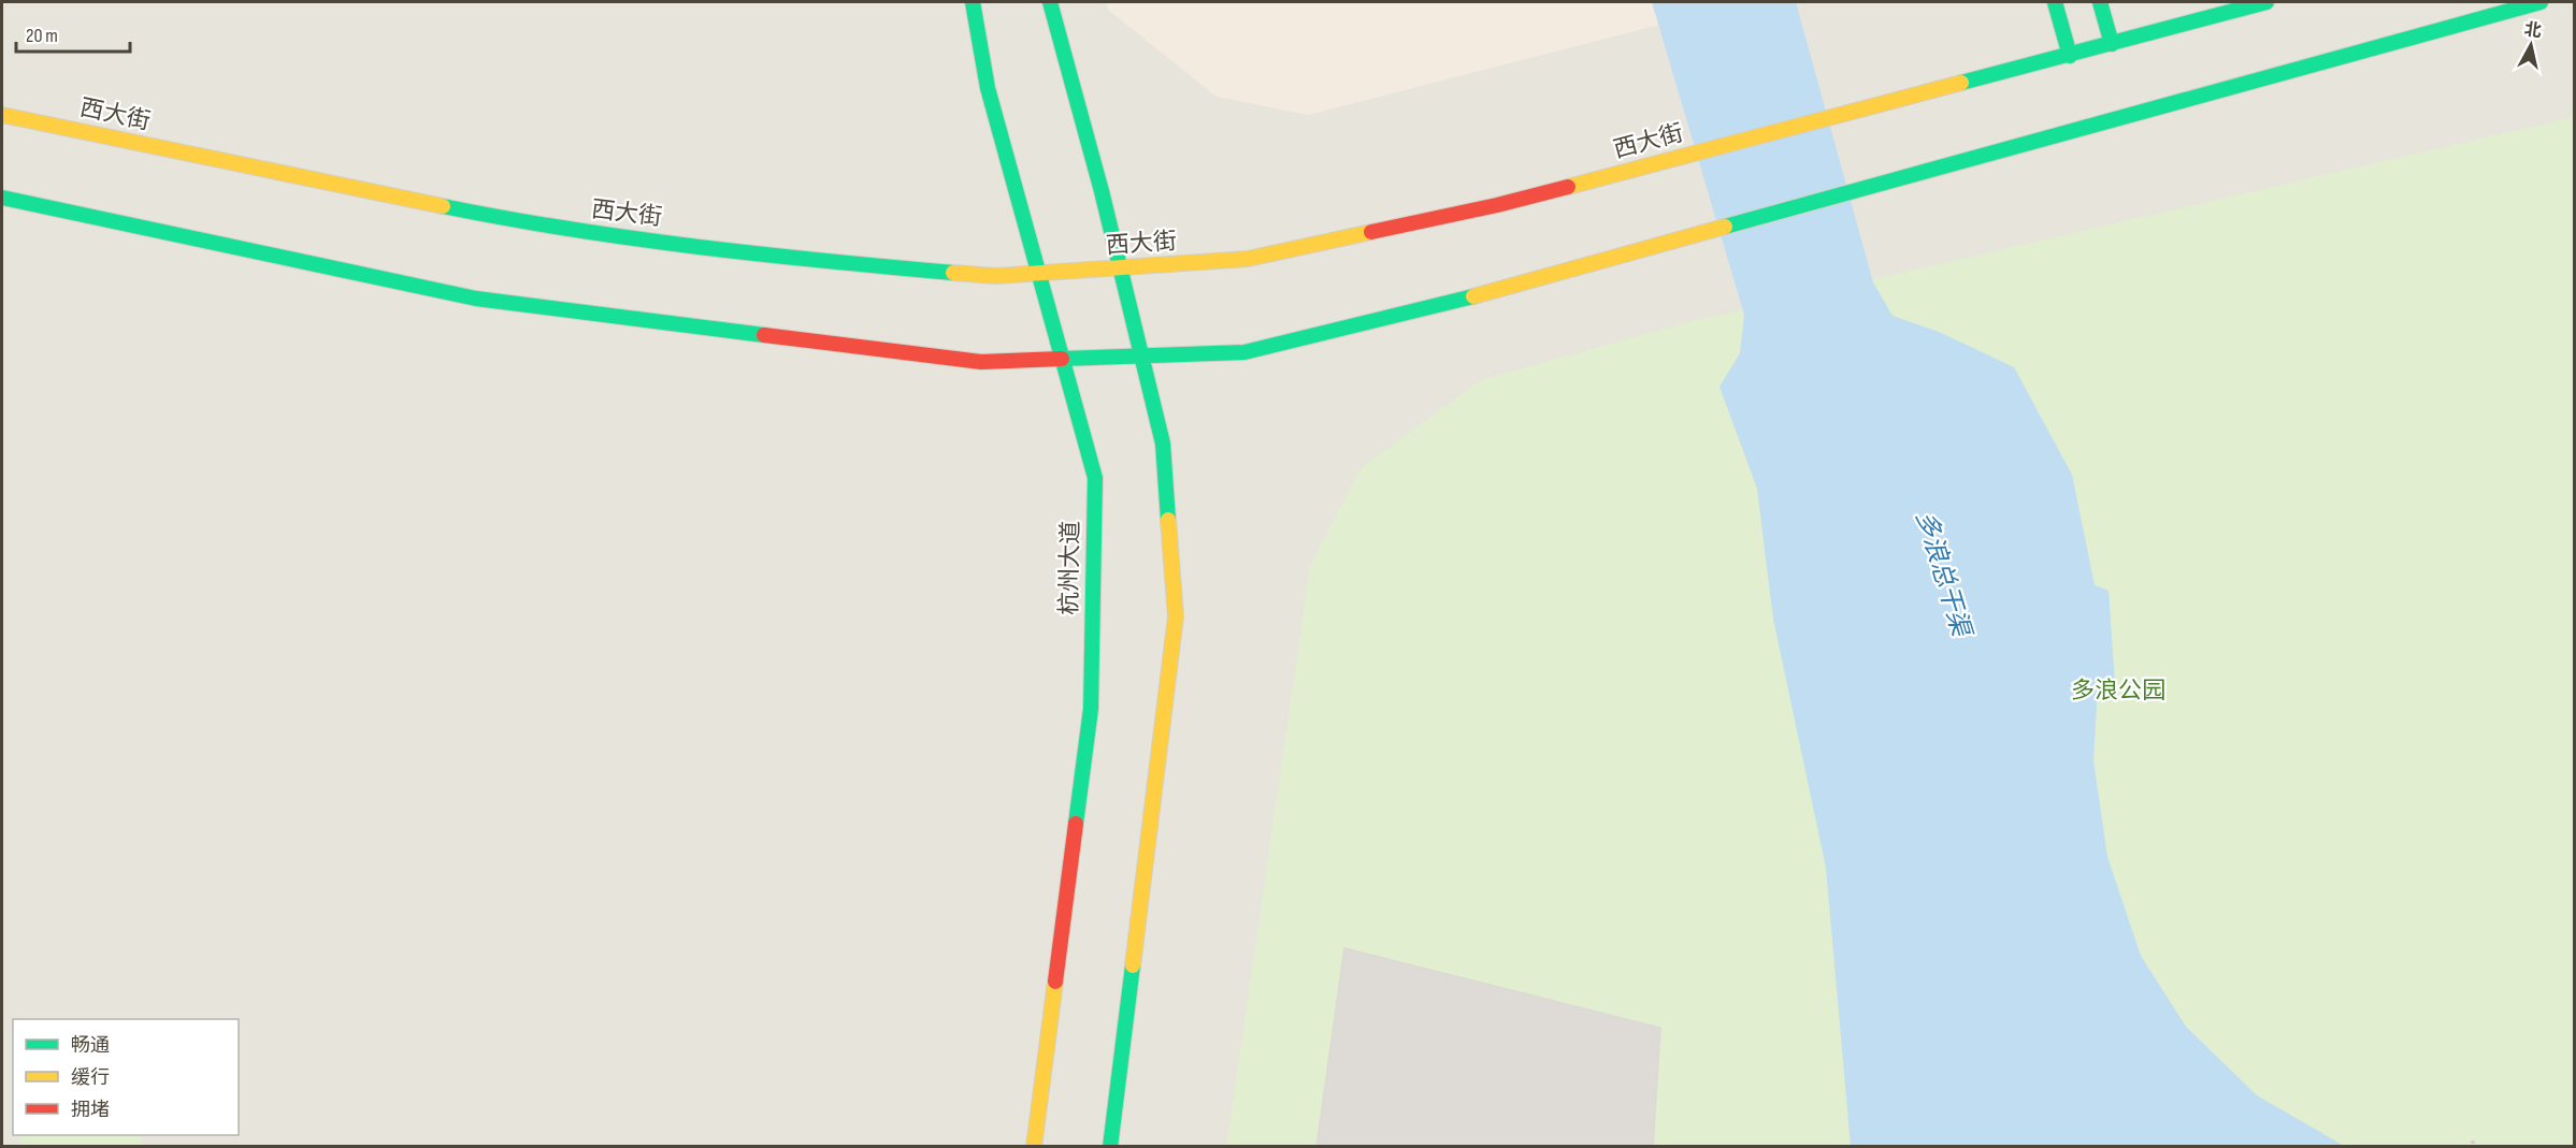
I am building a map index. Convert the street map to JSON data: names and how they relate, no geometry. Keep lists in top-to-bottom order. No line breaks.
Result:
{"streets":{"main road":["西大街","杭州大道"]},"crossings":[["西大街","杭州大道"]],"water":["多浪总干渠"],"parks":["多浪公园"],"legend":["畅通","缓行","拥堵"],"scale_bar":"20 m","north":"top"}
